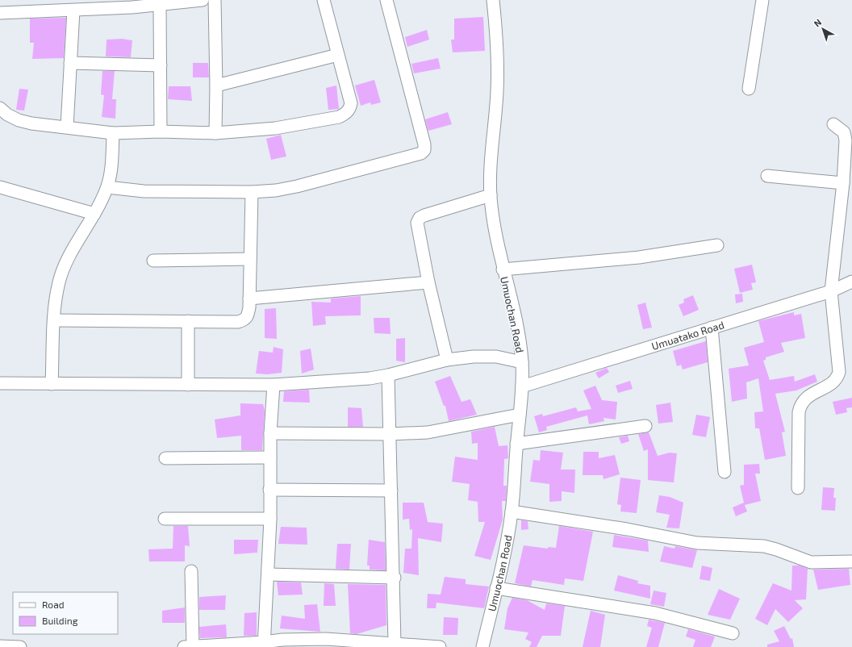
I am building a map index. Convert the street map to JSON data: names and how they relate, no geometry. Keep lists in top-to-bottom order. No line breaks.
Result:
{"streets":{"street":["Umuochan Road","Umuatako Road"]},"crossings":[["Umuochan Road","Umuatako Road"]],"legend":["Road","Building"],"north":"top left"}
